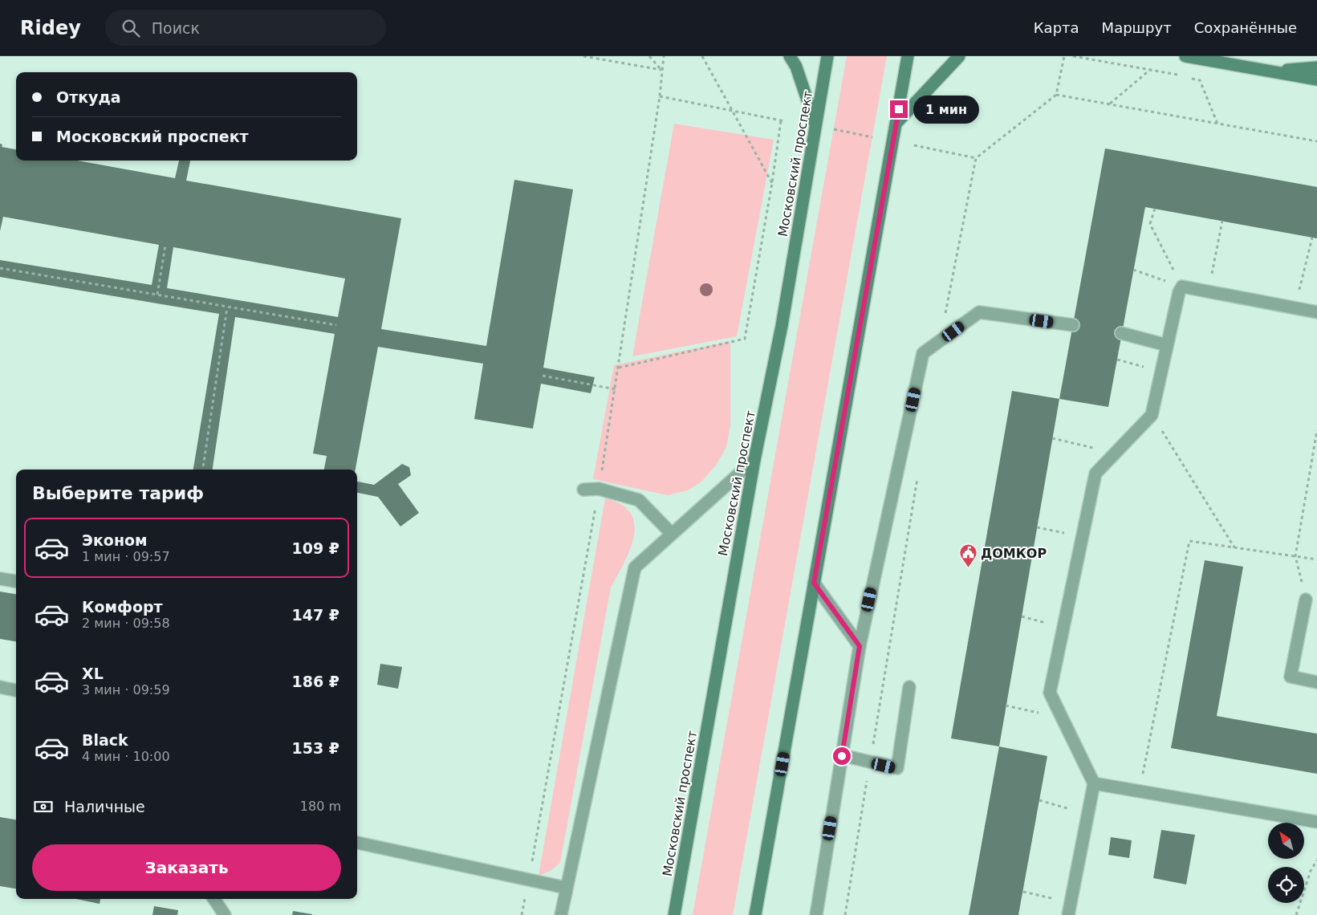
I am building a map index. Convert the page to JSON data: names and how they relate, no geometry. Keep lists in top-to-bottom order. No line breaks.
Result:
{"streets":{"main road":["Московский проспект"]},"places":{"public building":["ДОМКОР"]},"north":"top left","page":{"header":"Ridey","search":"Поиск","nav":["Карта","Маршрут","Сохранённые"],"banner":["Откуда","Московский проспект"],"bubble":"1 мин","heading":"Выберите тариф","list":[{"name":"Эконом","note":"1 мин · 09:57","value":"109 ₽"},{"name":"Комфорт","note":"2 мин · 09:58","value":"147 ₽"},{"name":"XL","note":"3 мин · 09:59","value":"186 ₽"},{"name":"Black","note":"4 мин · 10:00","value":"153 ₽"}],"pay":["Наличные","180 m"],"buttons":"Заказать"}}
